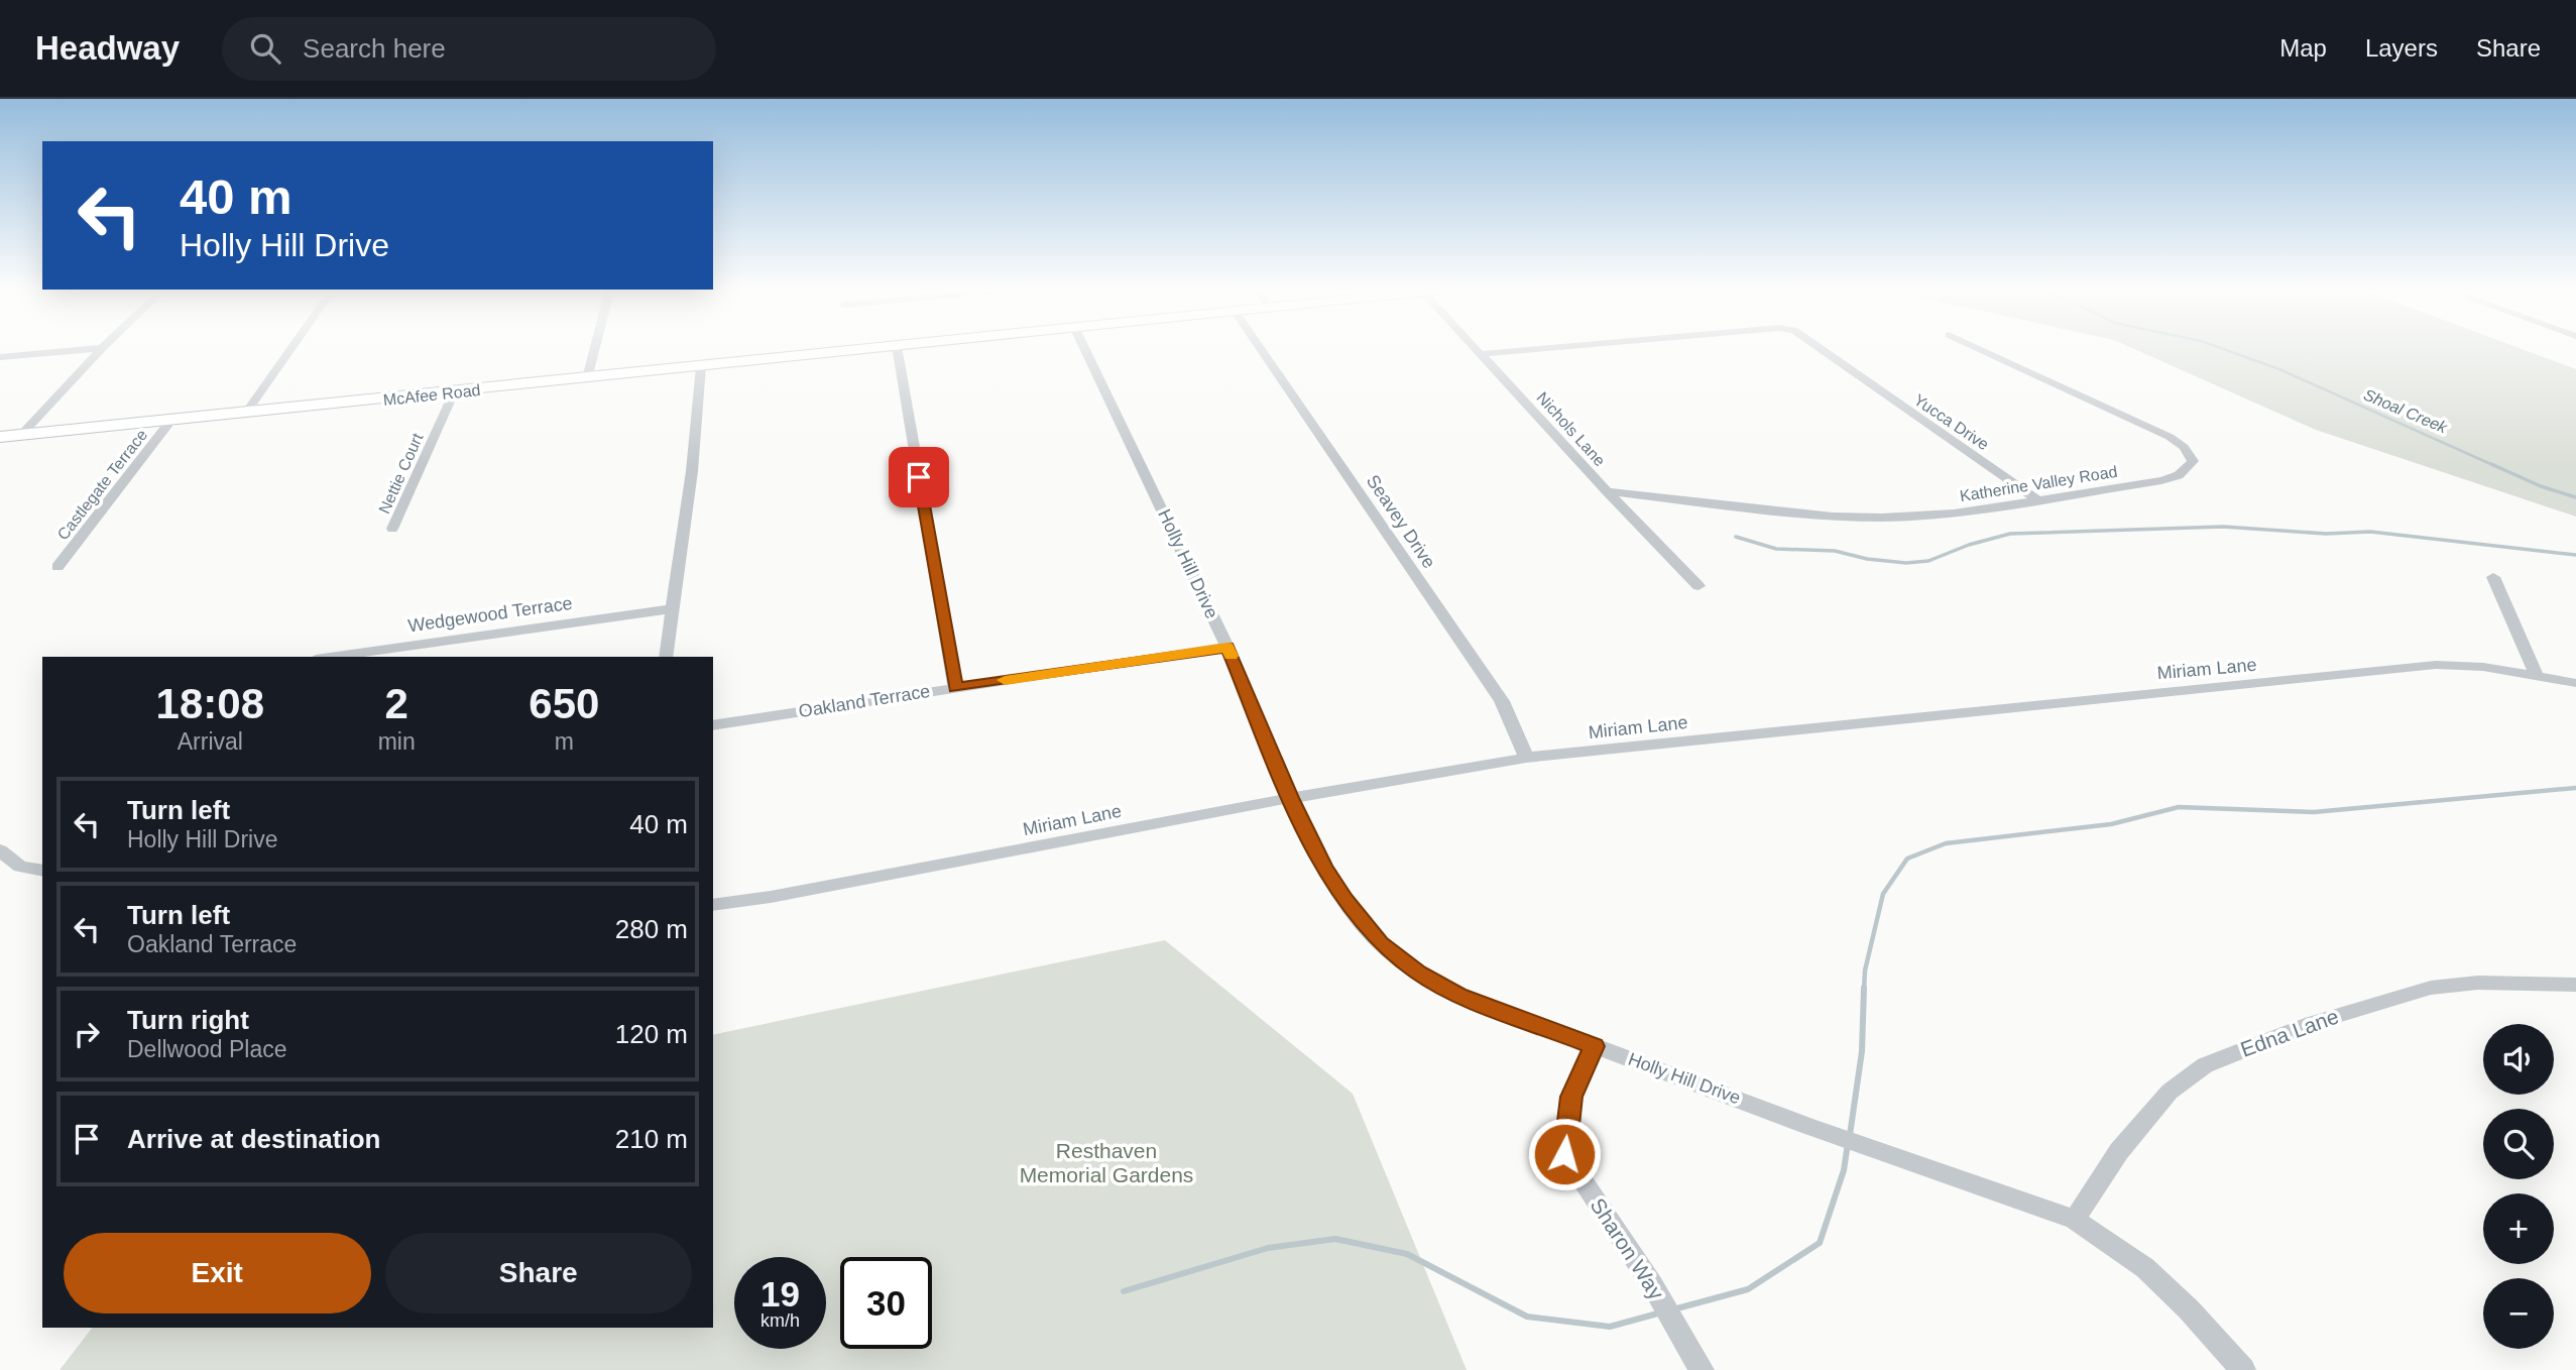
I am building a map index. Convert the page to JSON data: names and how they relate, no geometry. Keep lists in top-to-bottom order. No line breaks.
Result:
{"streets":{"street":["McAfee Road","Yucca Drive","Nichols Lane","Nettie Court","Katherine Valley Road","Castlegate Terrace","Seavey Drive","Holly Hill Drive","Wedgewood Terrace","Miriam Lane","Oakland Terrace","Edna Lane","Sharon Way"]},"crossings":[["McAfee Road","Nettie Court"],["McAfee Road","Castlegate Terrace"],["Yucca Drive","Nichols Lane"],["Yucca Drive","Katherine Valley Road"],["Nichols Lane","Katherine Valley Road"],["Seavey Drive","Miriam Lane"],["Holly Hill Drive","Miriam Lane"],["Holly Hill Drive","Oakland Terrace"],["Holly Hill Drive","Edna Lane"],["Holly Hill Drive","Sharon Way"]],"water":["Shoal Creek"],"parks":["Resthaven Memorial Gardens"],"page":{"header":"Headway","search":"Search here","nav":["Map","Layers","Share"],"turn":["40 m","Holly Hill Drive"],"eta":["18:08","Arrival","2","min","650","m"],"list":[{"name":"Turn left","note":"Holly Hill Drive","value":"40 m"},{"name":"Turn left","note":"Oakland Terrace","value":"280 m"},{"name":"Turn right","note":"Dellwood Place","value":"120 m"},{"name":"Arrive at destination","value":"210 m"}],"map_buttons":["+","−"],"buttons":["Exit","Share"],"speed":"19 km/h","limit":"30"}}
